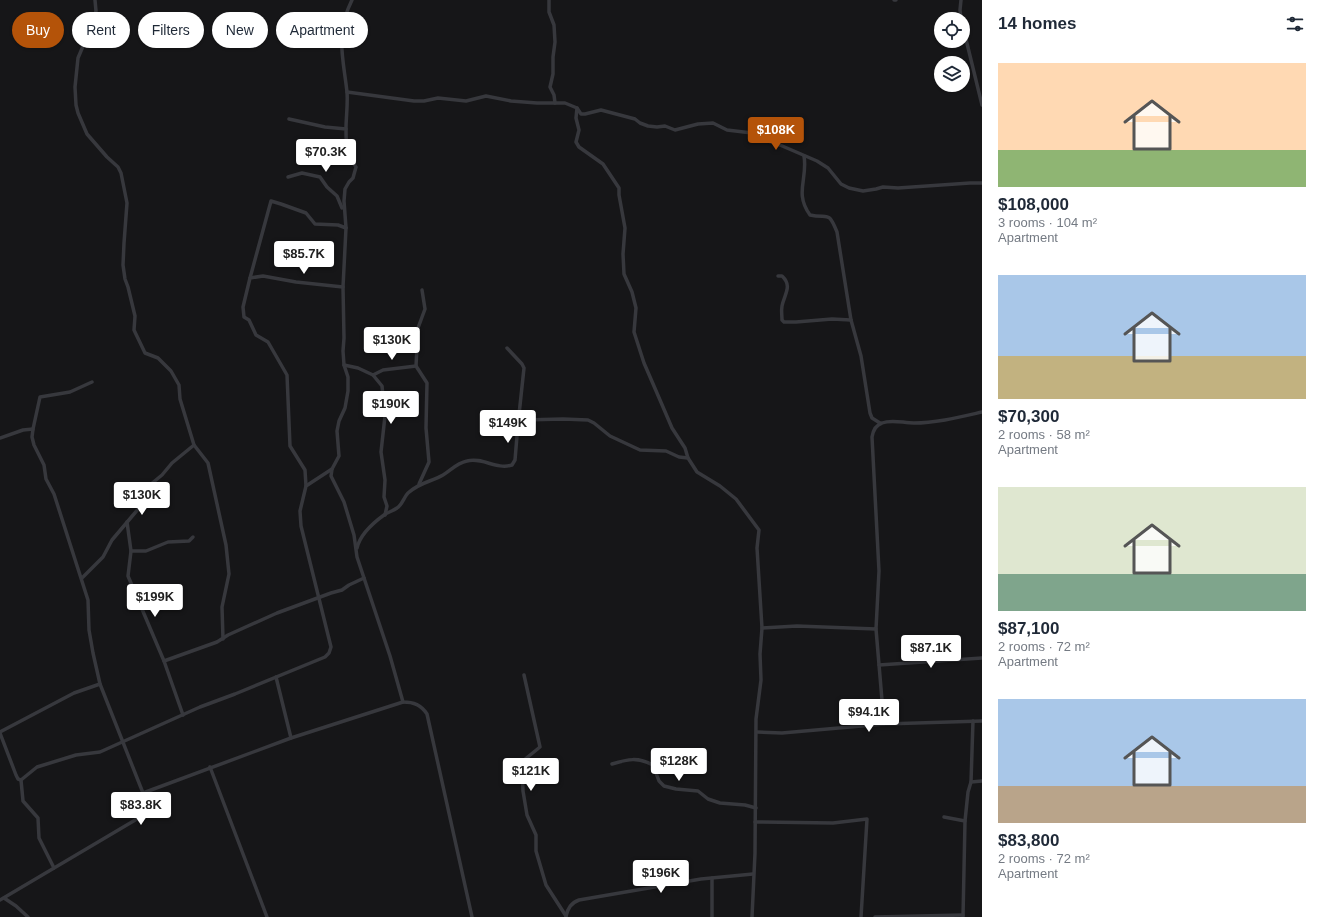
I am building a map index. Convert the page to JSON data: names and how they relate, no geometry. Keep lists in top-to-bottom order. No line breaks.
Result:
{"page":{"heading":"14 homes","chip":["Buy","Rent","Filters","New","Apartment"],"list":[{"name":"$108,000","note":"3 rooms · 104 m² · Apartment"},{"name":"$70,300","note":"2 rooms · 58 m² · Apartment"},{"name":"$87,100","note":"2 rooms · 72 m² · Apartment"},{"name":"$83,800","note":"2 rooms · 72 m² · Apartment"}],"price":["$108K","$70.3K","$85.7K","$130K","$190K","$149K","$130K","$199K","$87.1K","$94.1K","$128K","$121K","$83.8K","$196K"]}}
